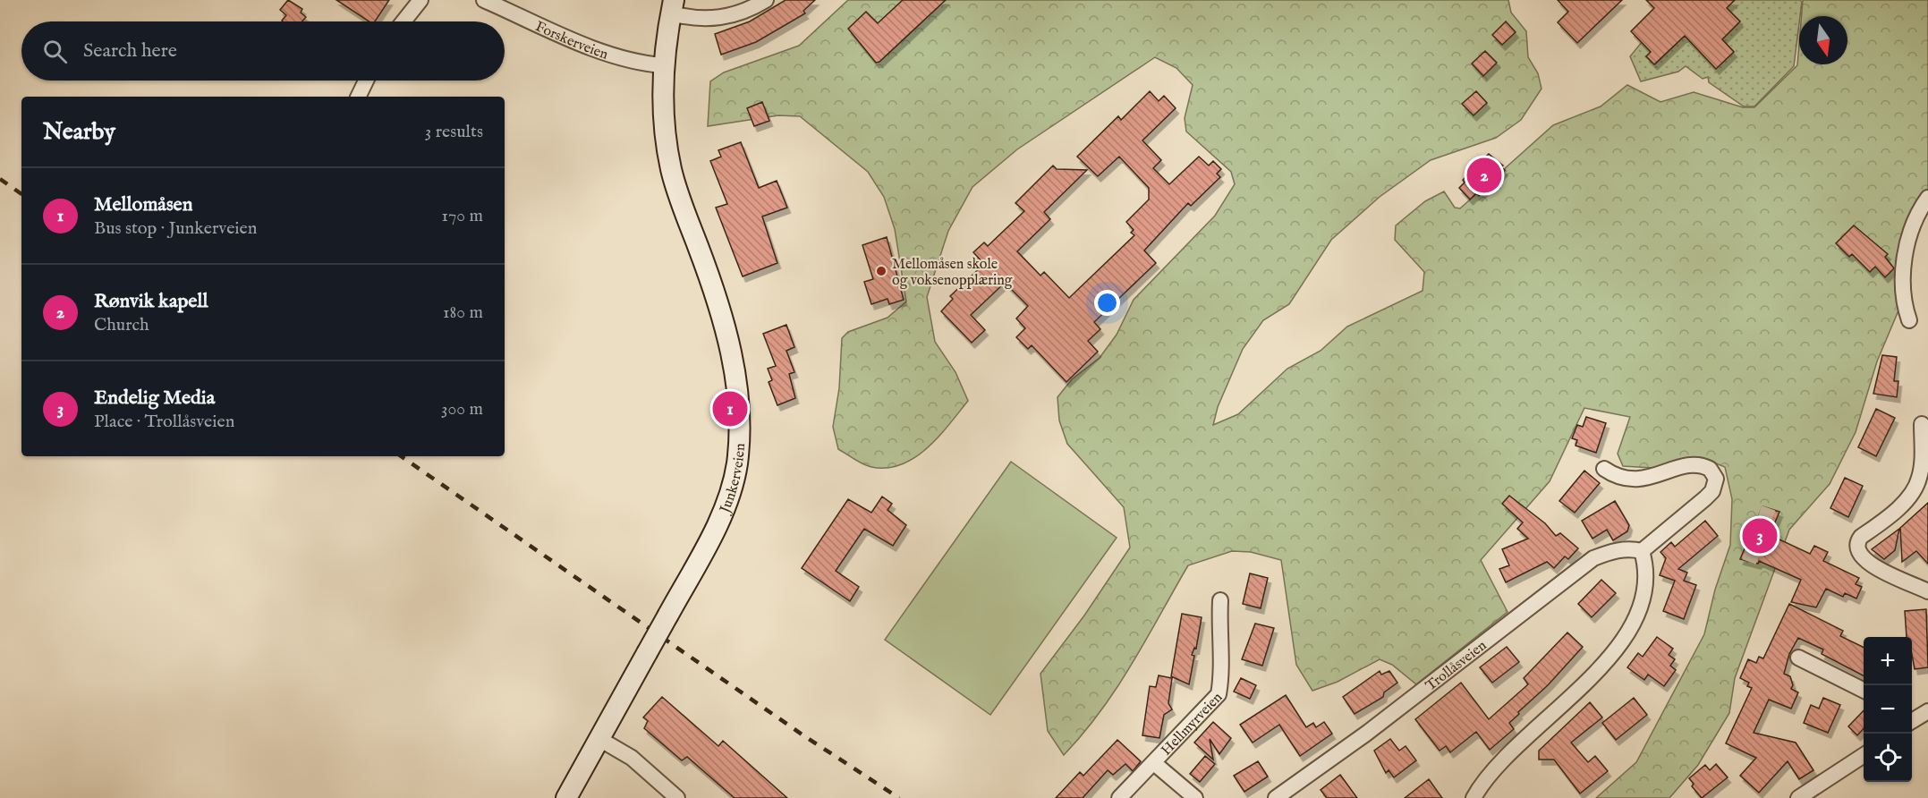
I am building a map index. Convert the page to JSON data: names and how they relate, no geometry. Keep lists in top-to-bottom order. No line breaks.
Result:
{"streets":{"street":["Forskerveien","Junkerveien","Trollåsveien","Hellmyrveien"]},"crossings":[["Forskerveien","Junkerveien"]],"places":["Mellomåsen skole og voksenopplæring"],"north":"bottom","page":{"search":"Search here","heading":["Nearby","3 results"],"pins":["2","1","3"],"list":[{"mark":"1","name":"Mellomåsen","note":"Bus stop · Junkerveien","value":"170 m"},{"mark":"2","name":"Rønvik kapell","note":"Church","value":"180 m"},{"mark":"3","name":"Endelig Media","note":"Place · Trollåsveien","value":"300 m"}],"map_buttons":["+","−"]}}
